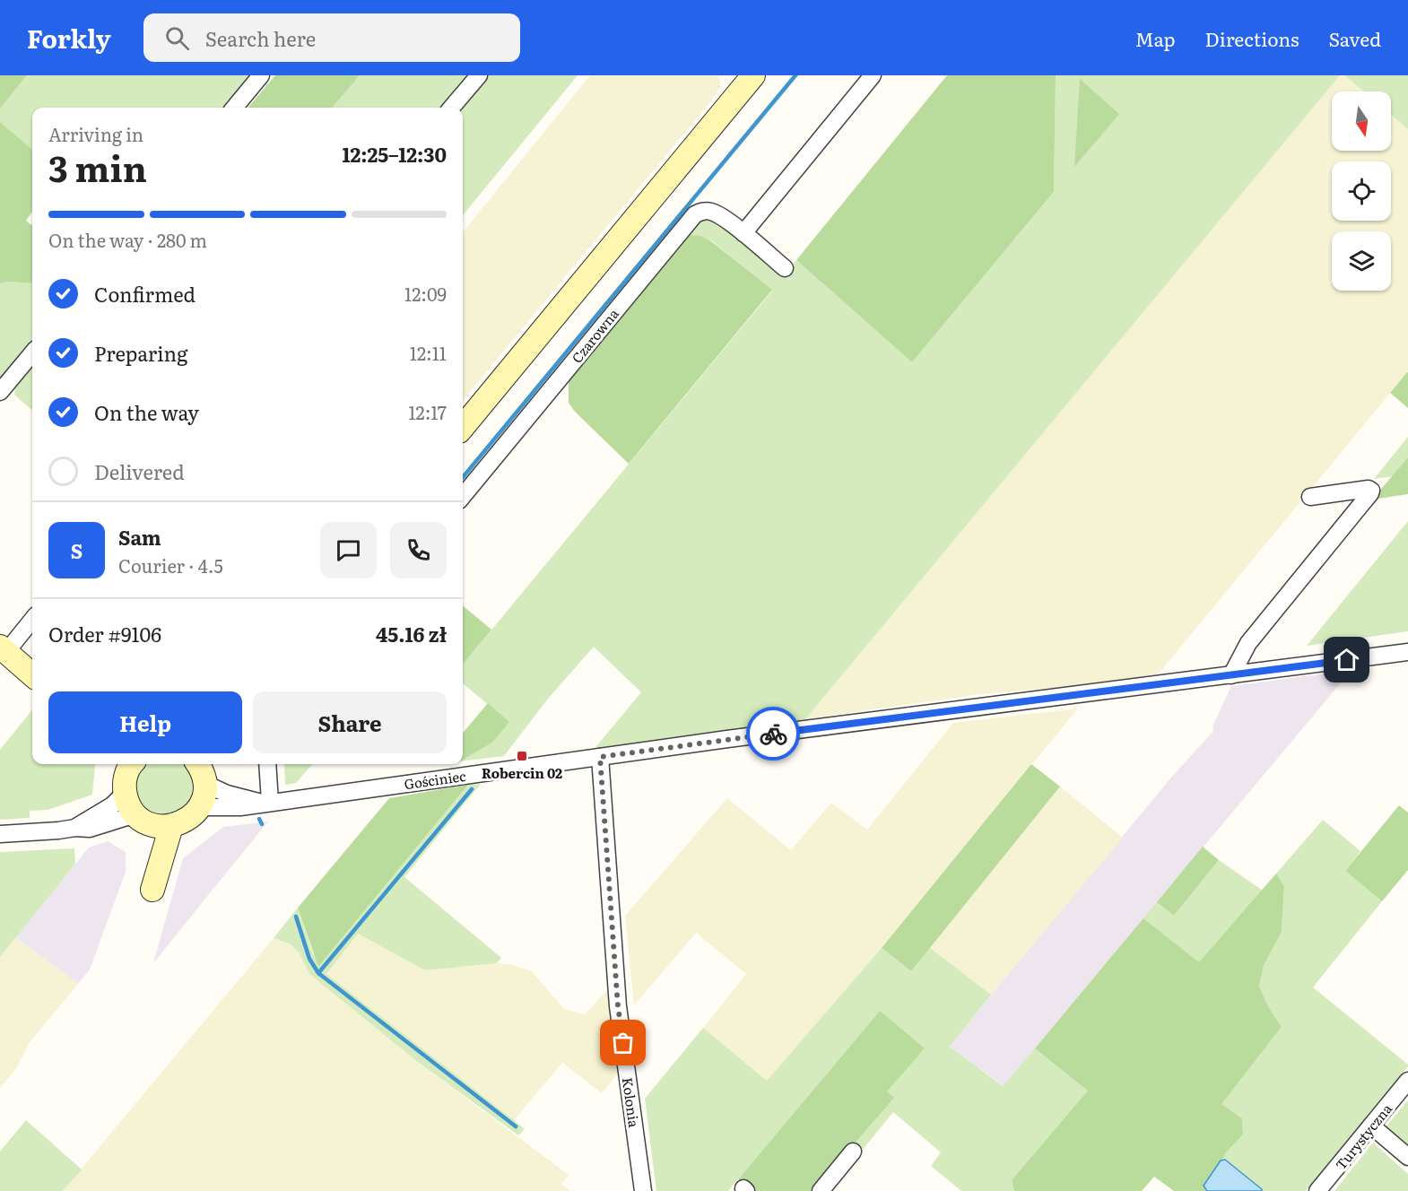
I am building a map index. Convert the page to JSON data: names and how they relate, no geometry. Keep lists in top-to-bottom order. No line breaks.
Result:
{"streets":{"street":["Czarowna","Gościniec","Kolonia","Turystyczna"]},"crossings":[["Gościniec","Kolonia"]],"places":{"transit":["Robercin 02"]},"north":"bottom","page":{"header":"Forkly","search":"Search here","nav":["Map","Directions","Saved"],"heading":["3 min","Arriving in","12:25–12:30"],"panel":["Sam","Courier · 4.5","Order #9106","45.16 zł"],"bar":"On the way · 280 m","list":[["Confirmed","12:09"],["Preparing","12:11"],["On the way","12:17"],"Delivered"],"round":"S","buttons":["Help","Share"]}}
